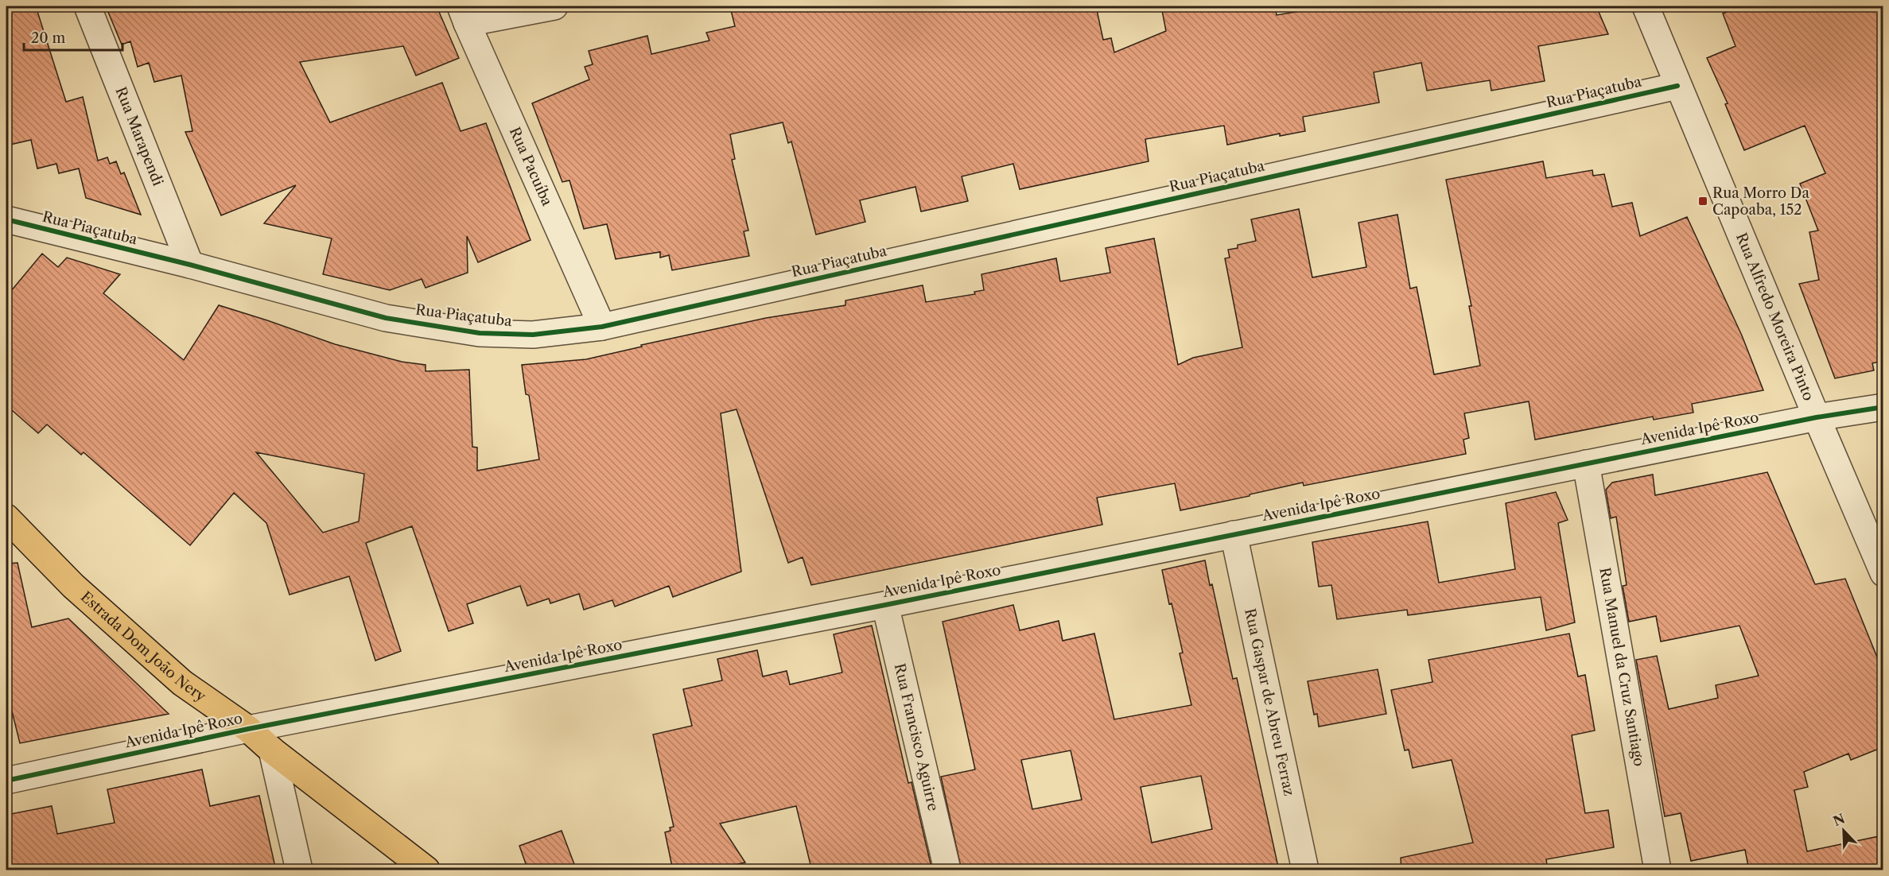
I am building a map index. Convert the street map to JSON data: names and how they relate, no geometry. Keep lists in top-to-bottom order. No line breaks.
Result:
{"streets":{"main road":["Estrada Dom João Nery"],"street":["Rua Piaçatuba","Rua Marapendi","Rua Pacuíba","Rua Alfredo Moreira Pinto","Avenida Ipê Roxo","Rua Manuel da Cruz Santiago","Rua Gaspar de Abreu Ferraz","Rua Francisco Aguirre"]},"crossings":[["Rua Piaçatuba","Rua Marapendi"],["Rua Piaçatuba","Rua Pacuíba"],["Rua Piaçatuba","Rua Alfredo Moreira Pinto"],["Rua Alfredo Moreira Pinto","Avenida Ipê Roxo"],["Avenida Ipê Roxo","Estrada Dom João Nery"],["Avenida Ipê Roxo","Rua Manuel da Cruz Santiago"],["Avenida Ipê Roxo","Rua Gaspar de Abreu Ferraz"],["Avenida Ipê Roxo","Rua Francisco Aguirre"]],"places":{"transit":["Rua Morro Da Capoaba, 152"]},"scale_bar":"20 m","north":"top left"}
